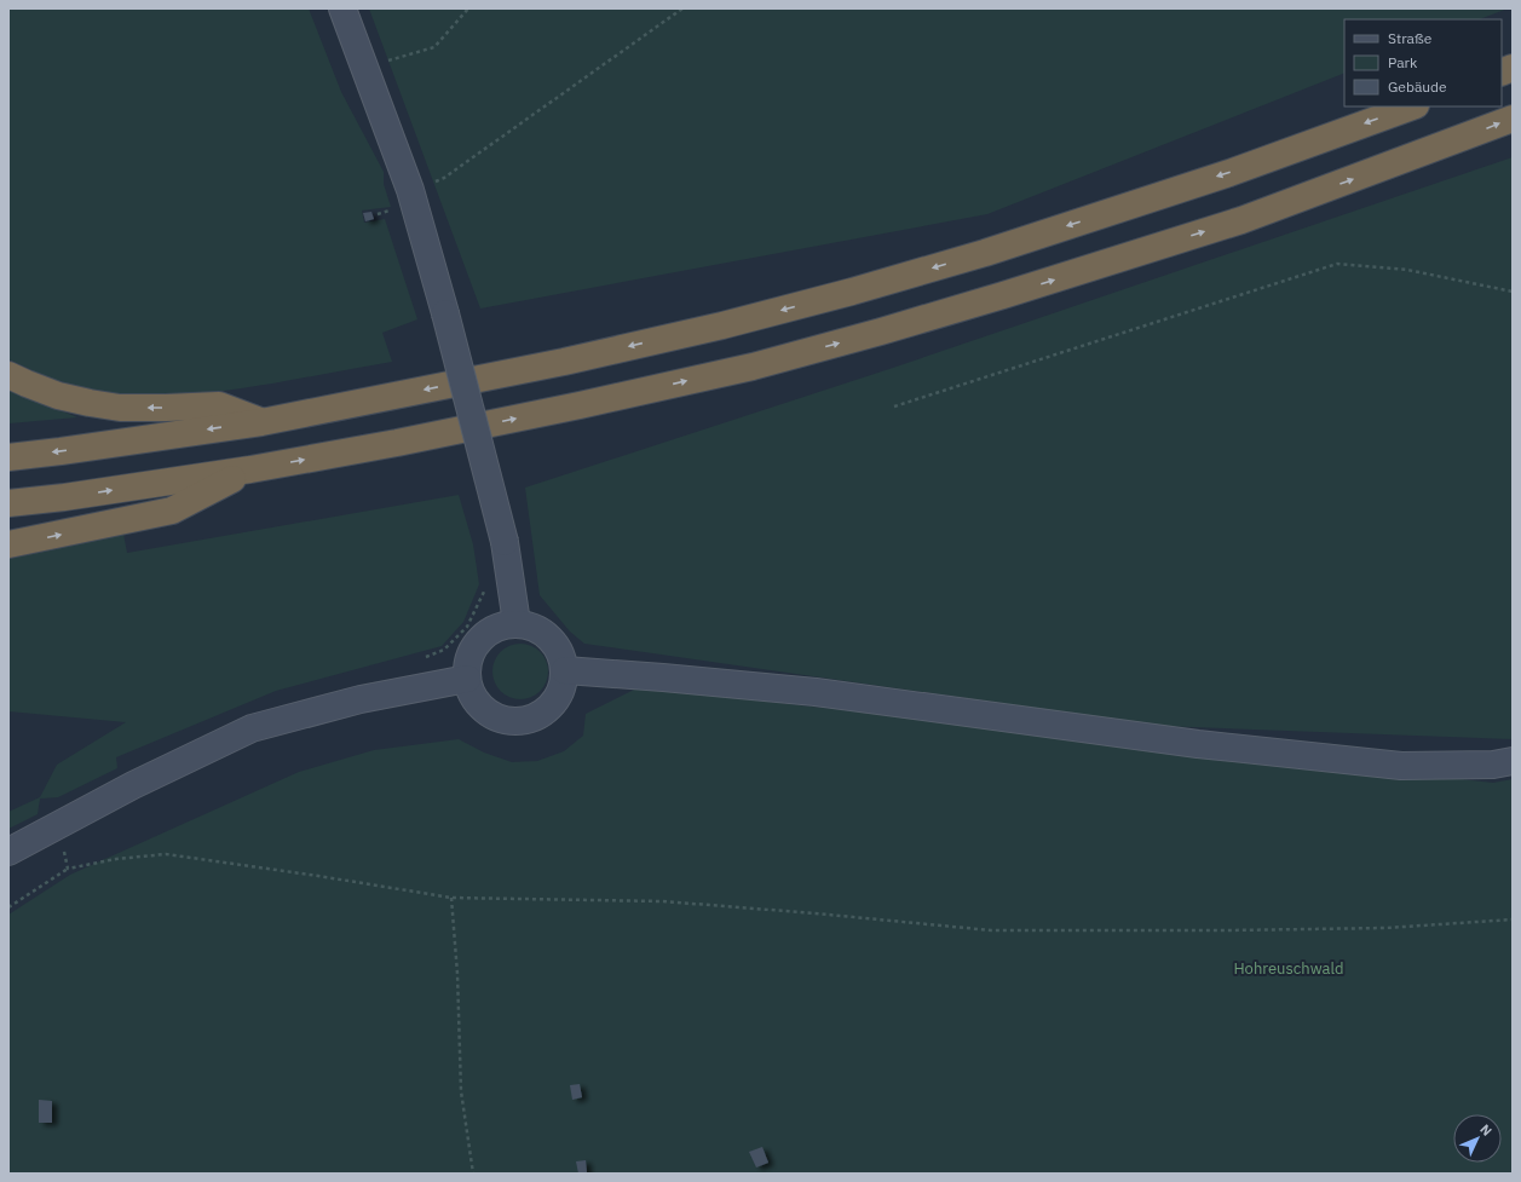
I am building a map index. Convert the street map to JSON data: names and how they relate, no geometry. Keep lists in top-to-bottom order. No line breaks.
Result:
{"parks":["Hohreuschwald"],"legend":["Straße","Park","Gebäude"],"north":"top right"}
